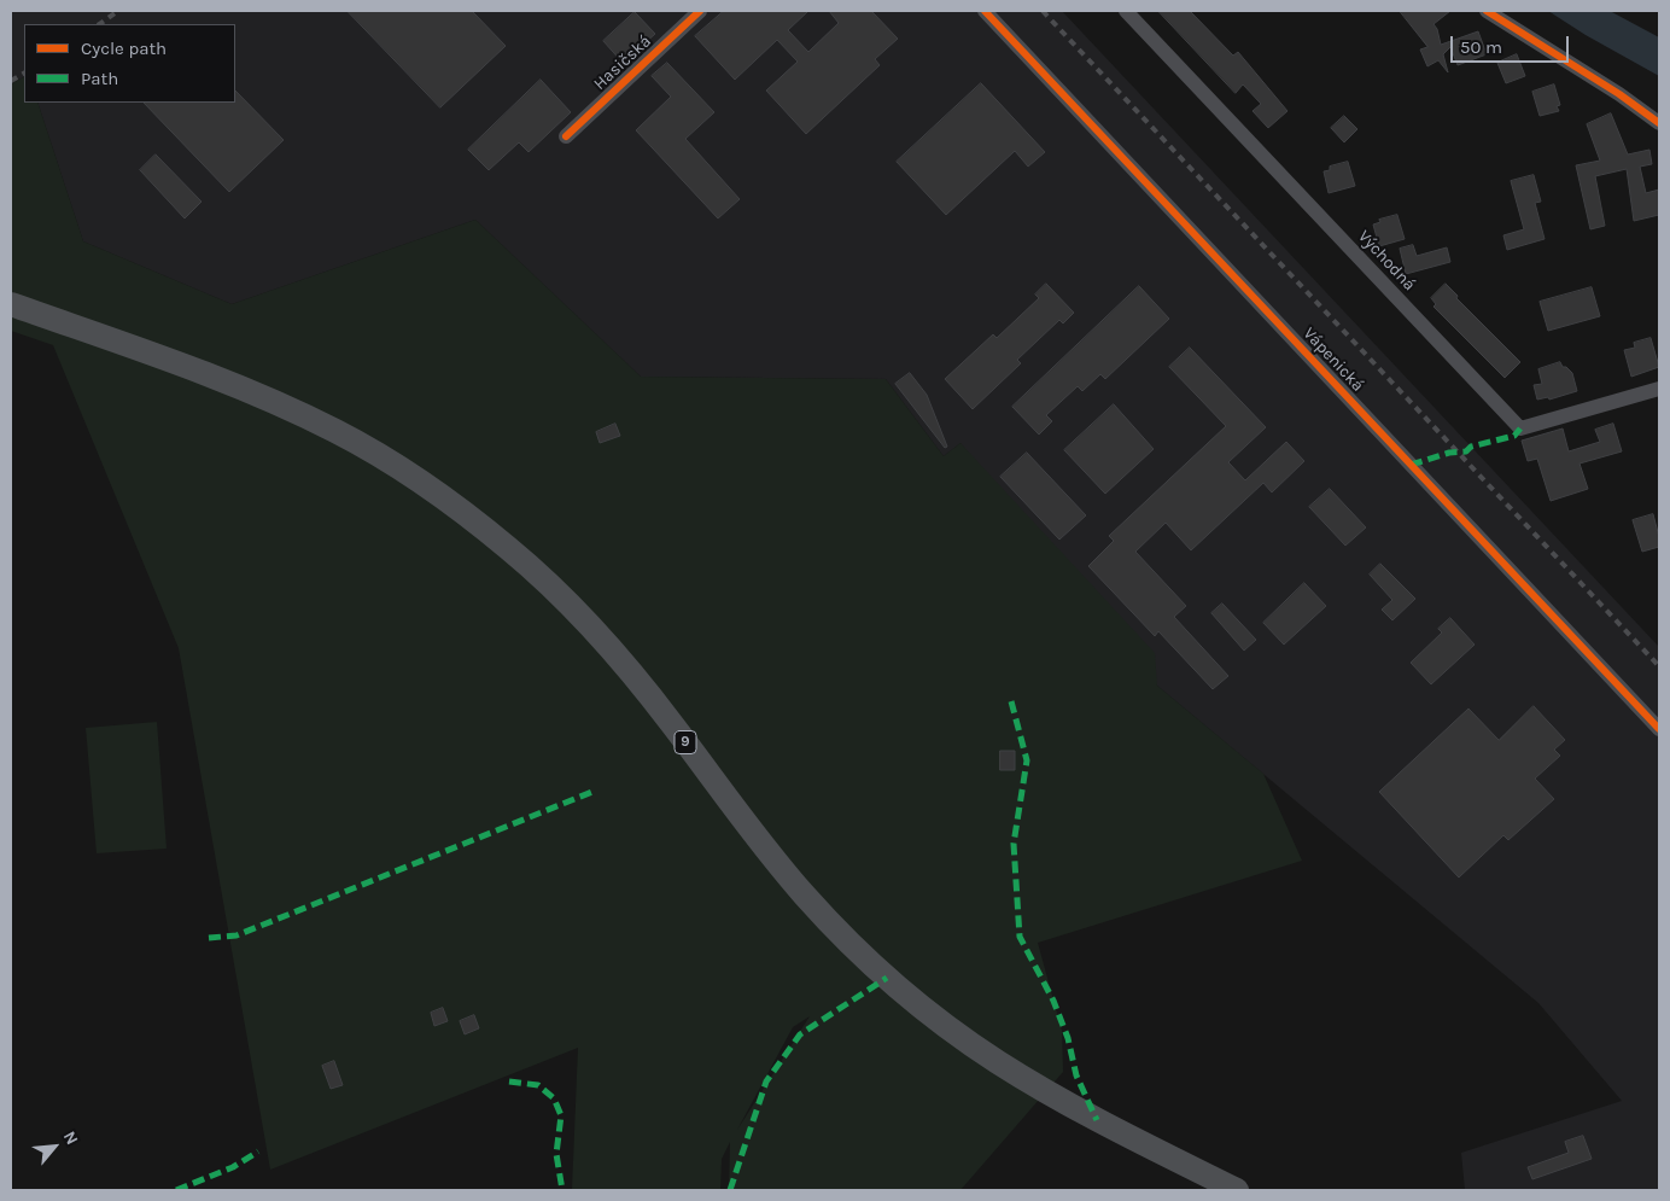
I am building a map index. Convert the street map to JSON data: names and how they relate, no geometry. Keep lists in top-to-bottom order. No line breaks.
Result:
{"streets":{"main road":["9"],"street":["Hasičská","Východná","Vápenická"]},"legend":["Cycle path","Path"],"scale_bar":"50 m","north":"top right"}
